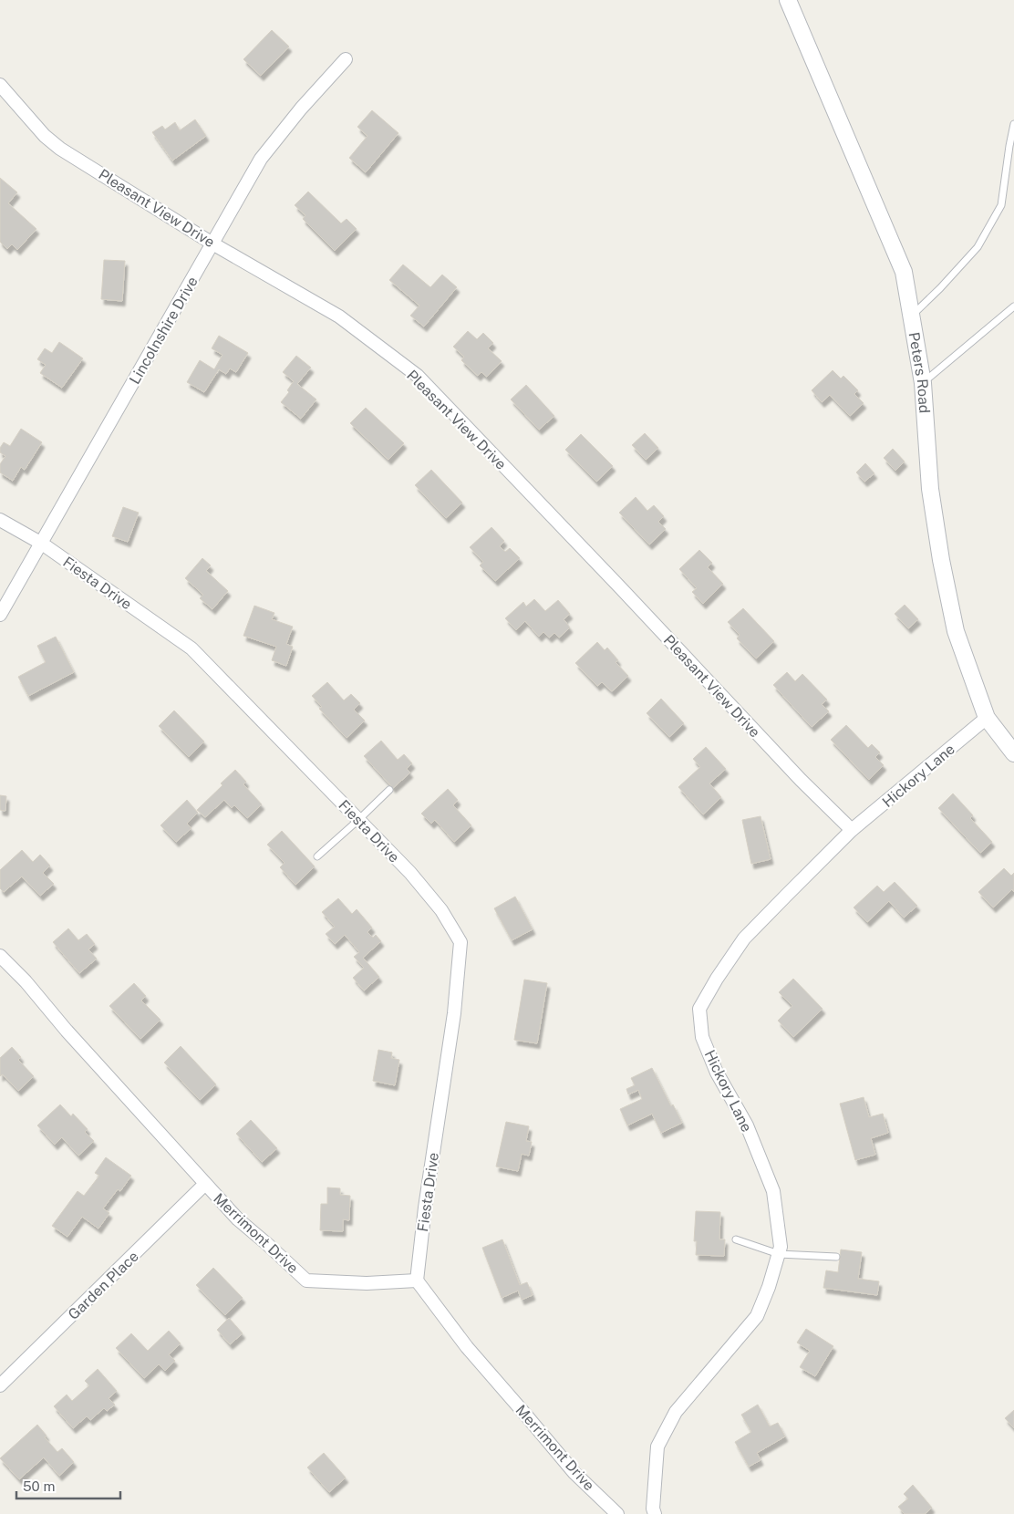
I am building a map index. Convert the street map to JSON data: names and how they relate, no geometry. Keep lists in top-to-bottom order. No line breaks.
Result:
{"streets":{"street":["Pleasant View Drive","Lincolnshire Drive","Peters Road","Fiesta Drive","Hickory Lane","Merrimont Drive","Garden Place"]},"crossings":[["Pleasant View Drive","Lincolnshire Drive"],["Pleasant View Drive","Hickory Lane"],["Lincolnshire Drive","Fiesta Drive"],["Peters Road","Hickory Lane"],["Fiesta Drive","Merrimont Drive"],["Merrimont Drive","Garden Place"]],"scale_bar":"50 m"}
